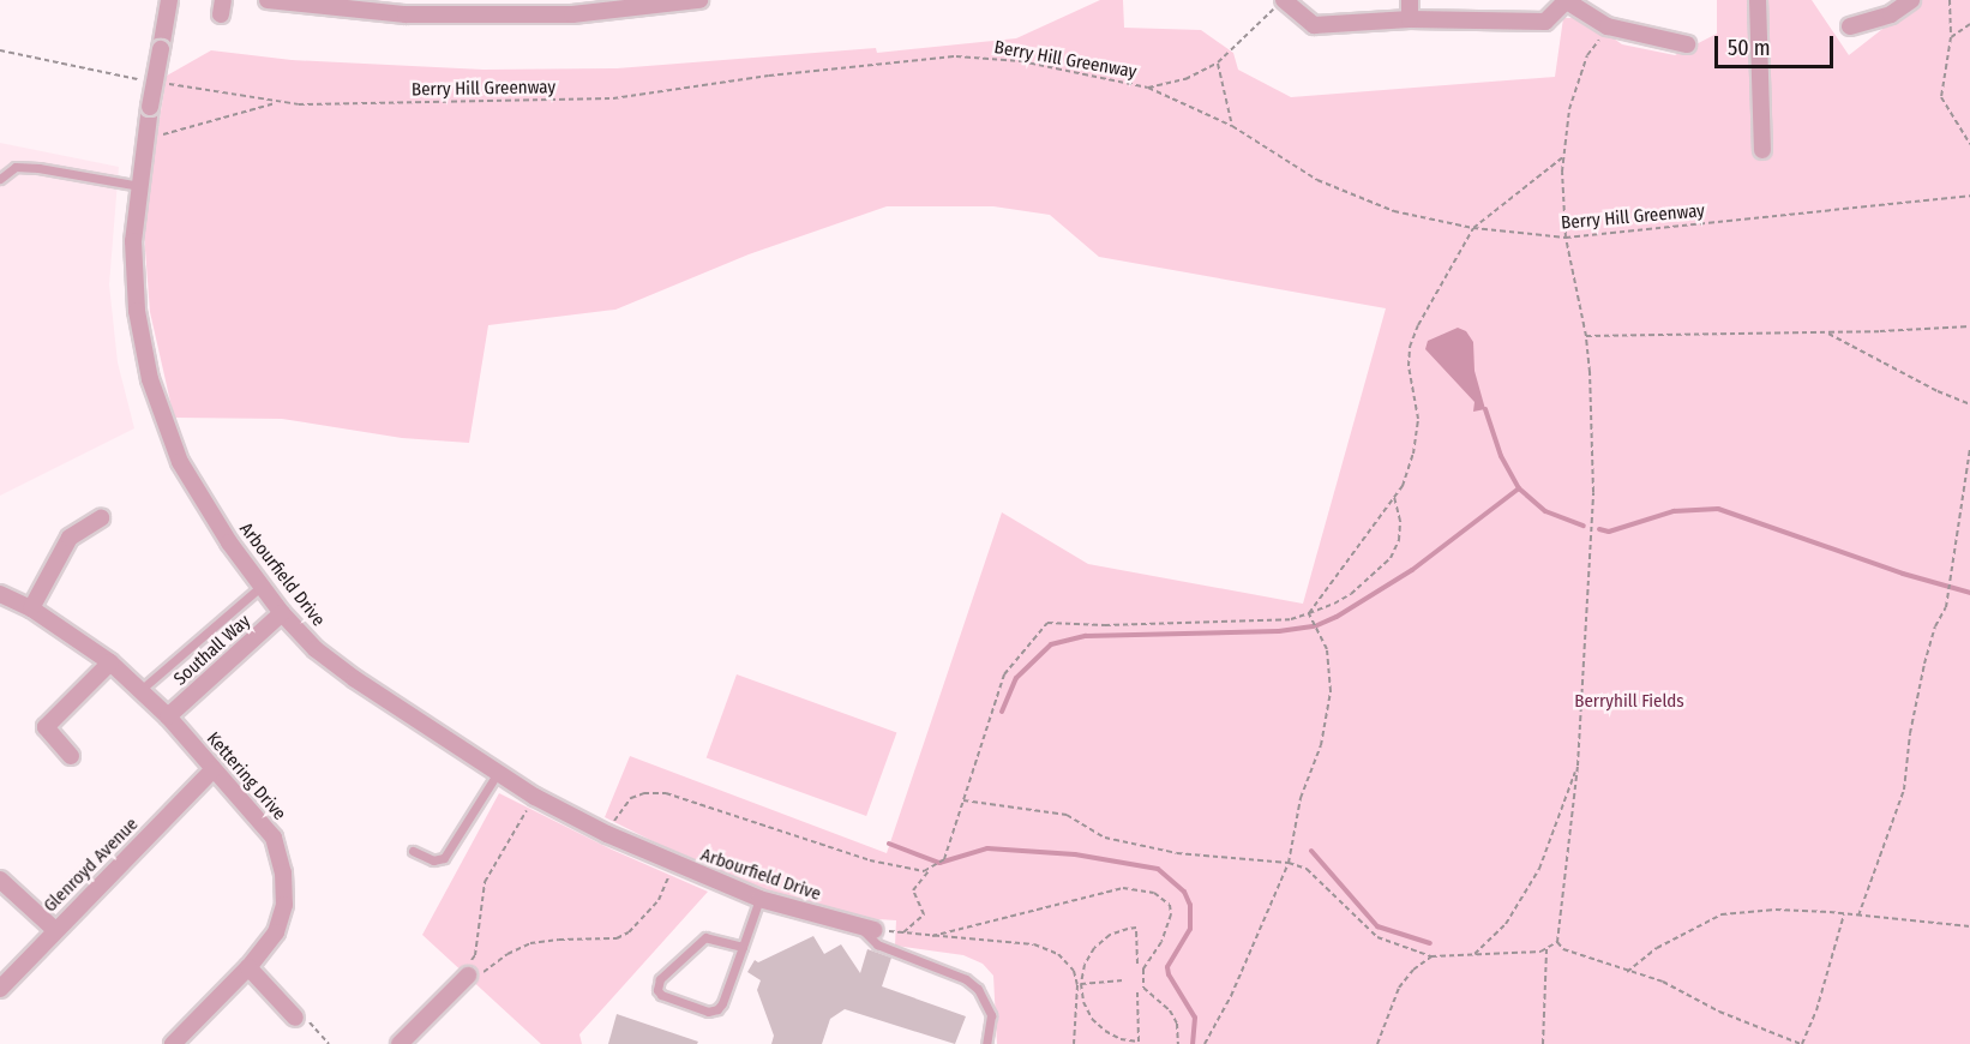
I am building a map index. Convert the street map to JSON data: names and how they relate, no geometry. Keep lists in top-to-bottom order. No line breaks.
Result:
{"streets":{"street":["Arbourfield Drive","Southall Way","Kettering Drive","Glenroyd Avenue"],"path":["Berry Hill Greenway"]},"crossings":[["Arbourfield Drive","Southall Way"],["Southall Way","Kettering Drive"],["Kettering Drive","Glenroyd Avenue"]],"parks":["Berryhill Fields"],"scale_bar":"50 m"}
